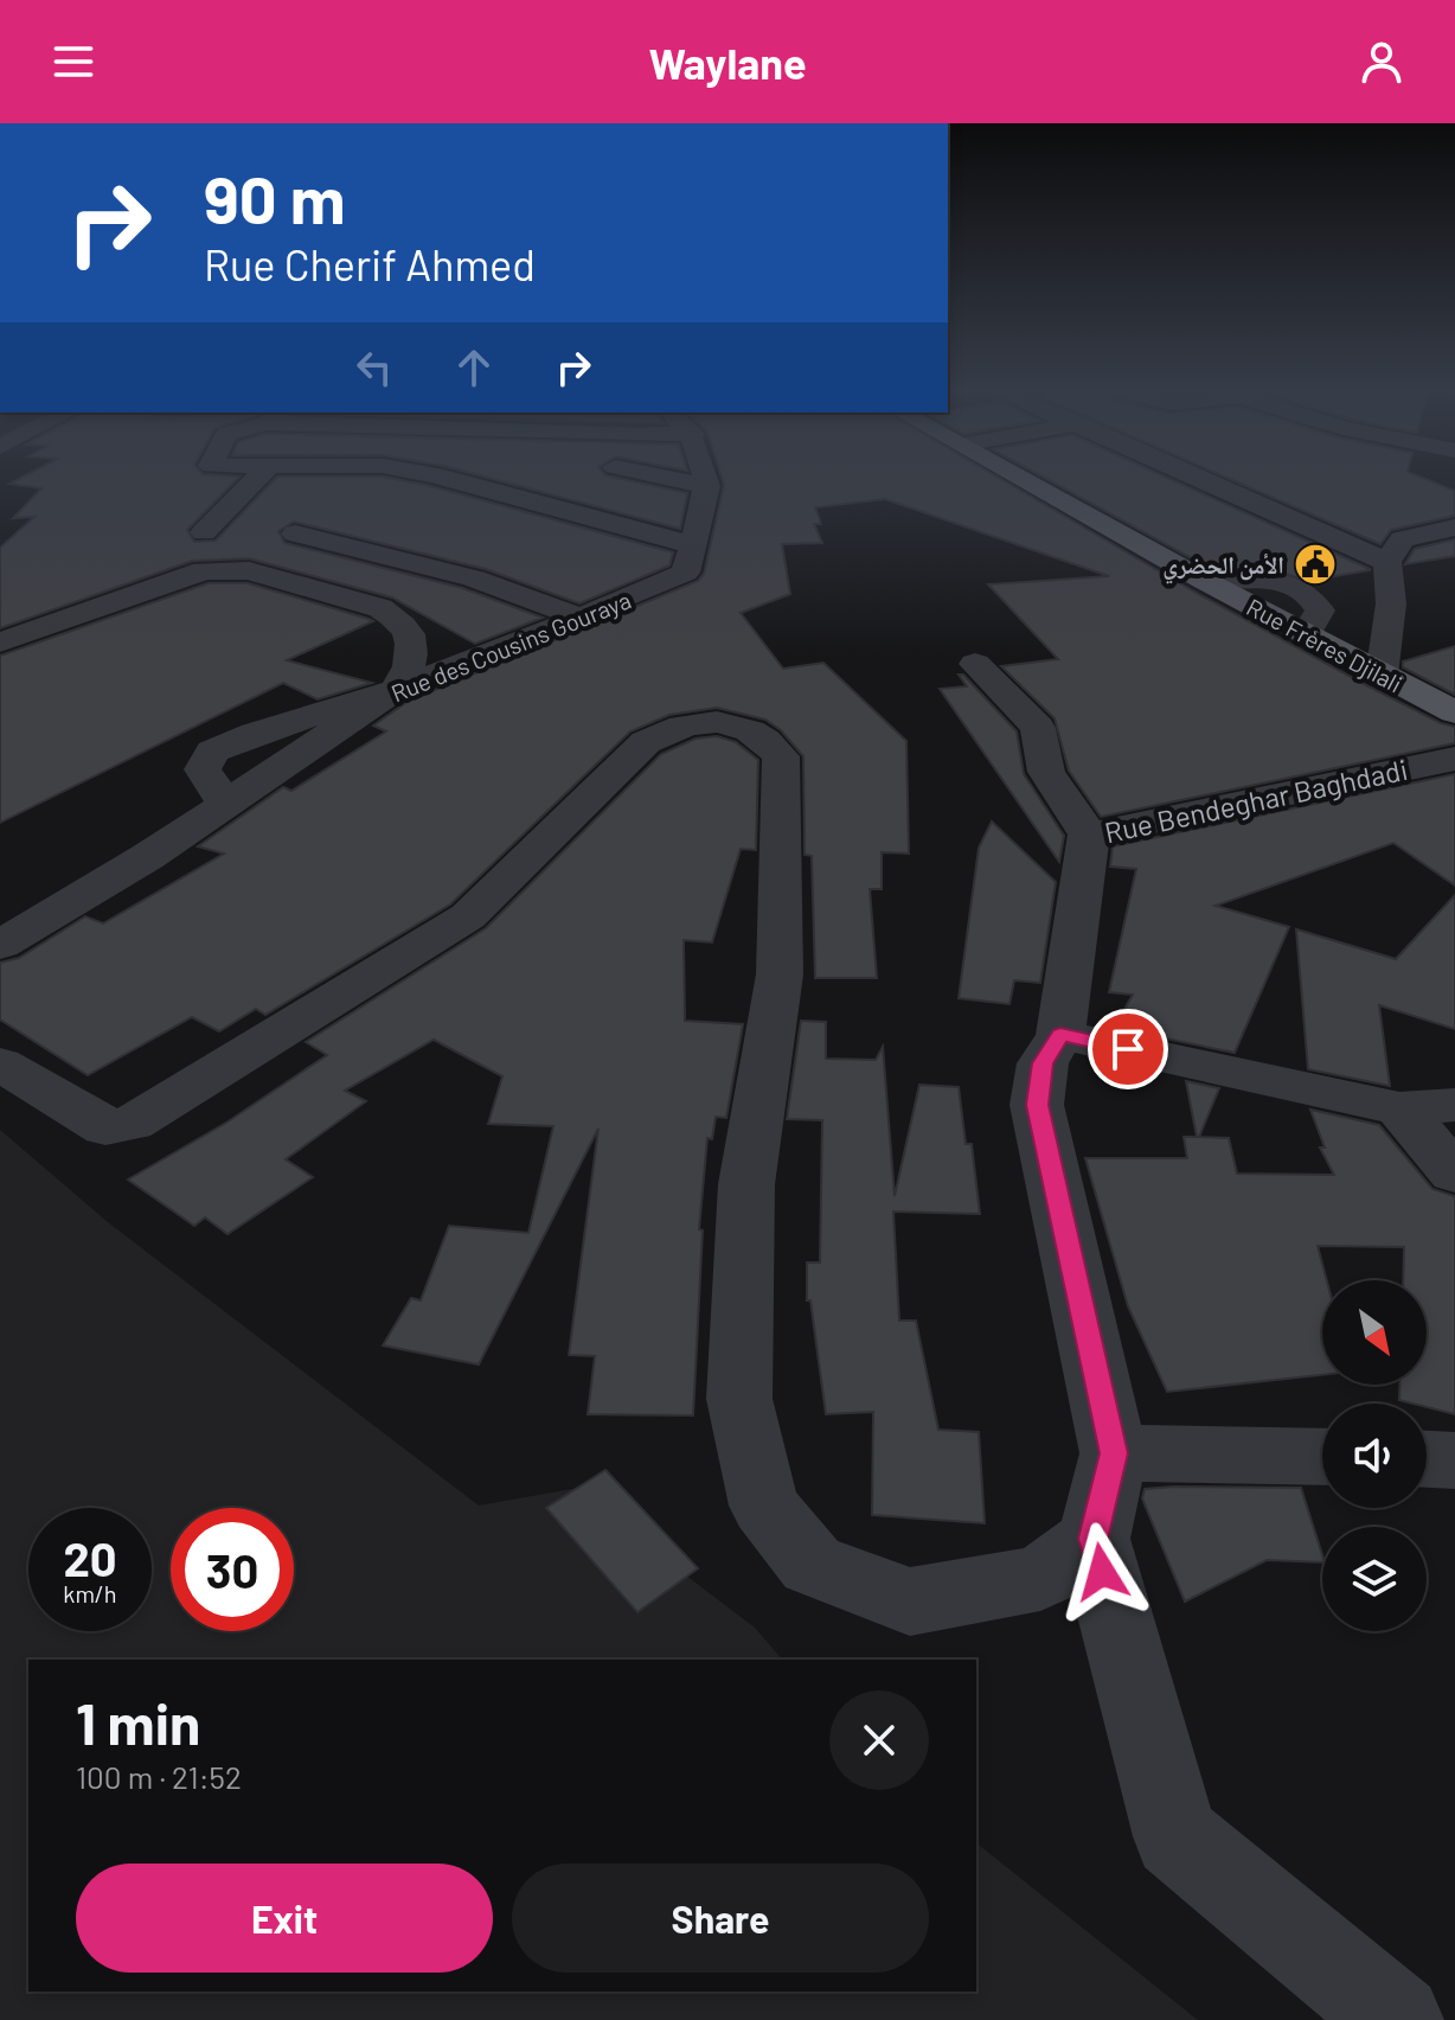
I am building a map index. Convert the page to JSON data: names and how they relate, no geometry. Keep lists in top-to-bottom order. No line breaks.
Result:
{"streets":{"main road":["Rue Frères Djilali"],"street":["Rue des Cousins Gouraya","Rue Bendeghar Baghdadi"]},"places":{"public building":["الأمن الحضري"]},"north":"bottom right","page":{"header":"Waylane","turn":["90 m","Rue Cherif Ahmed"],"speed":"20 km/h","limit":"30","heading":["1 min","100 m · 21:52"],"buttons":["Exit","Share"]}}
